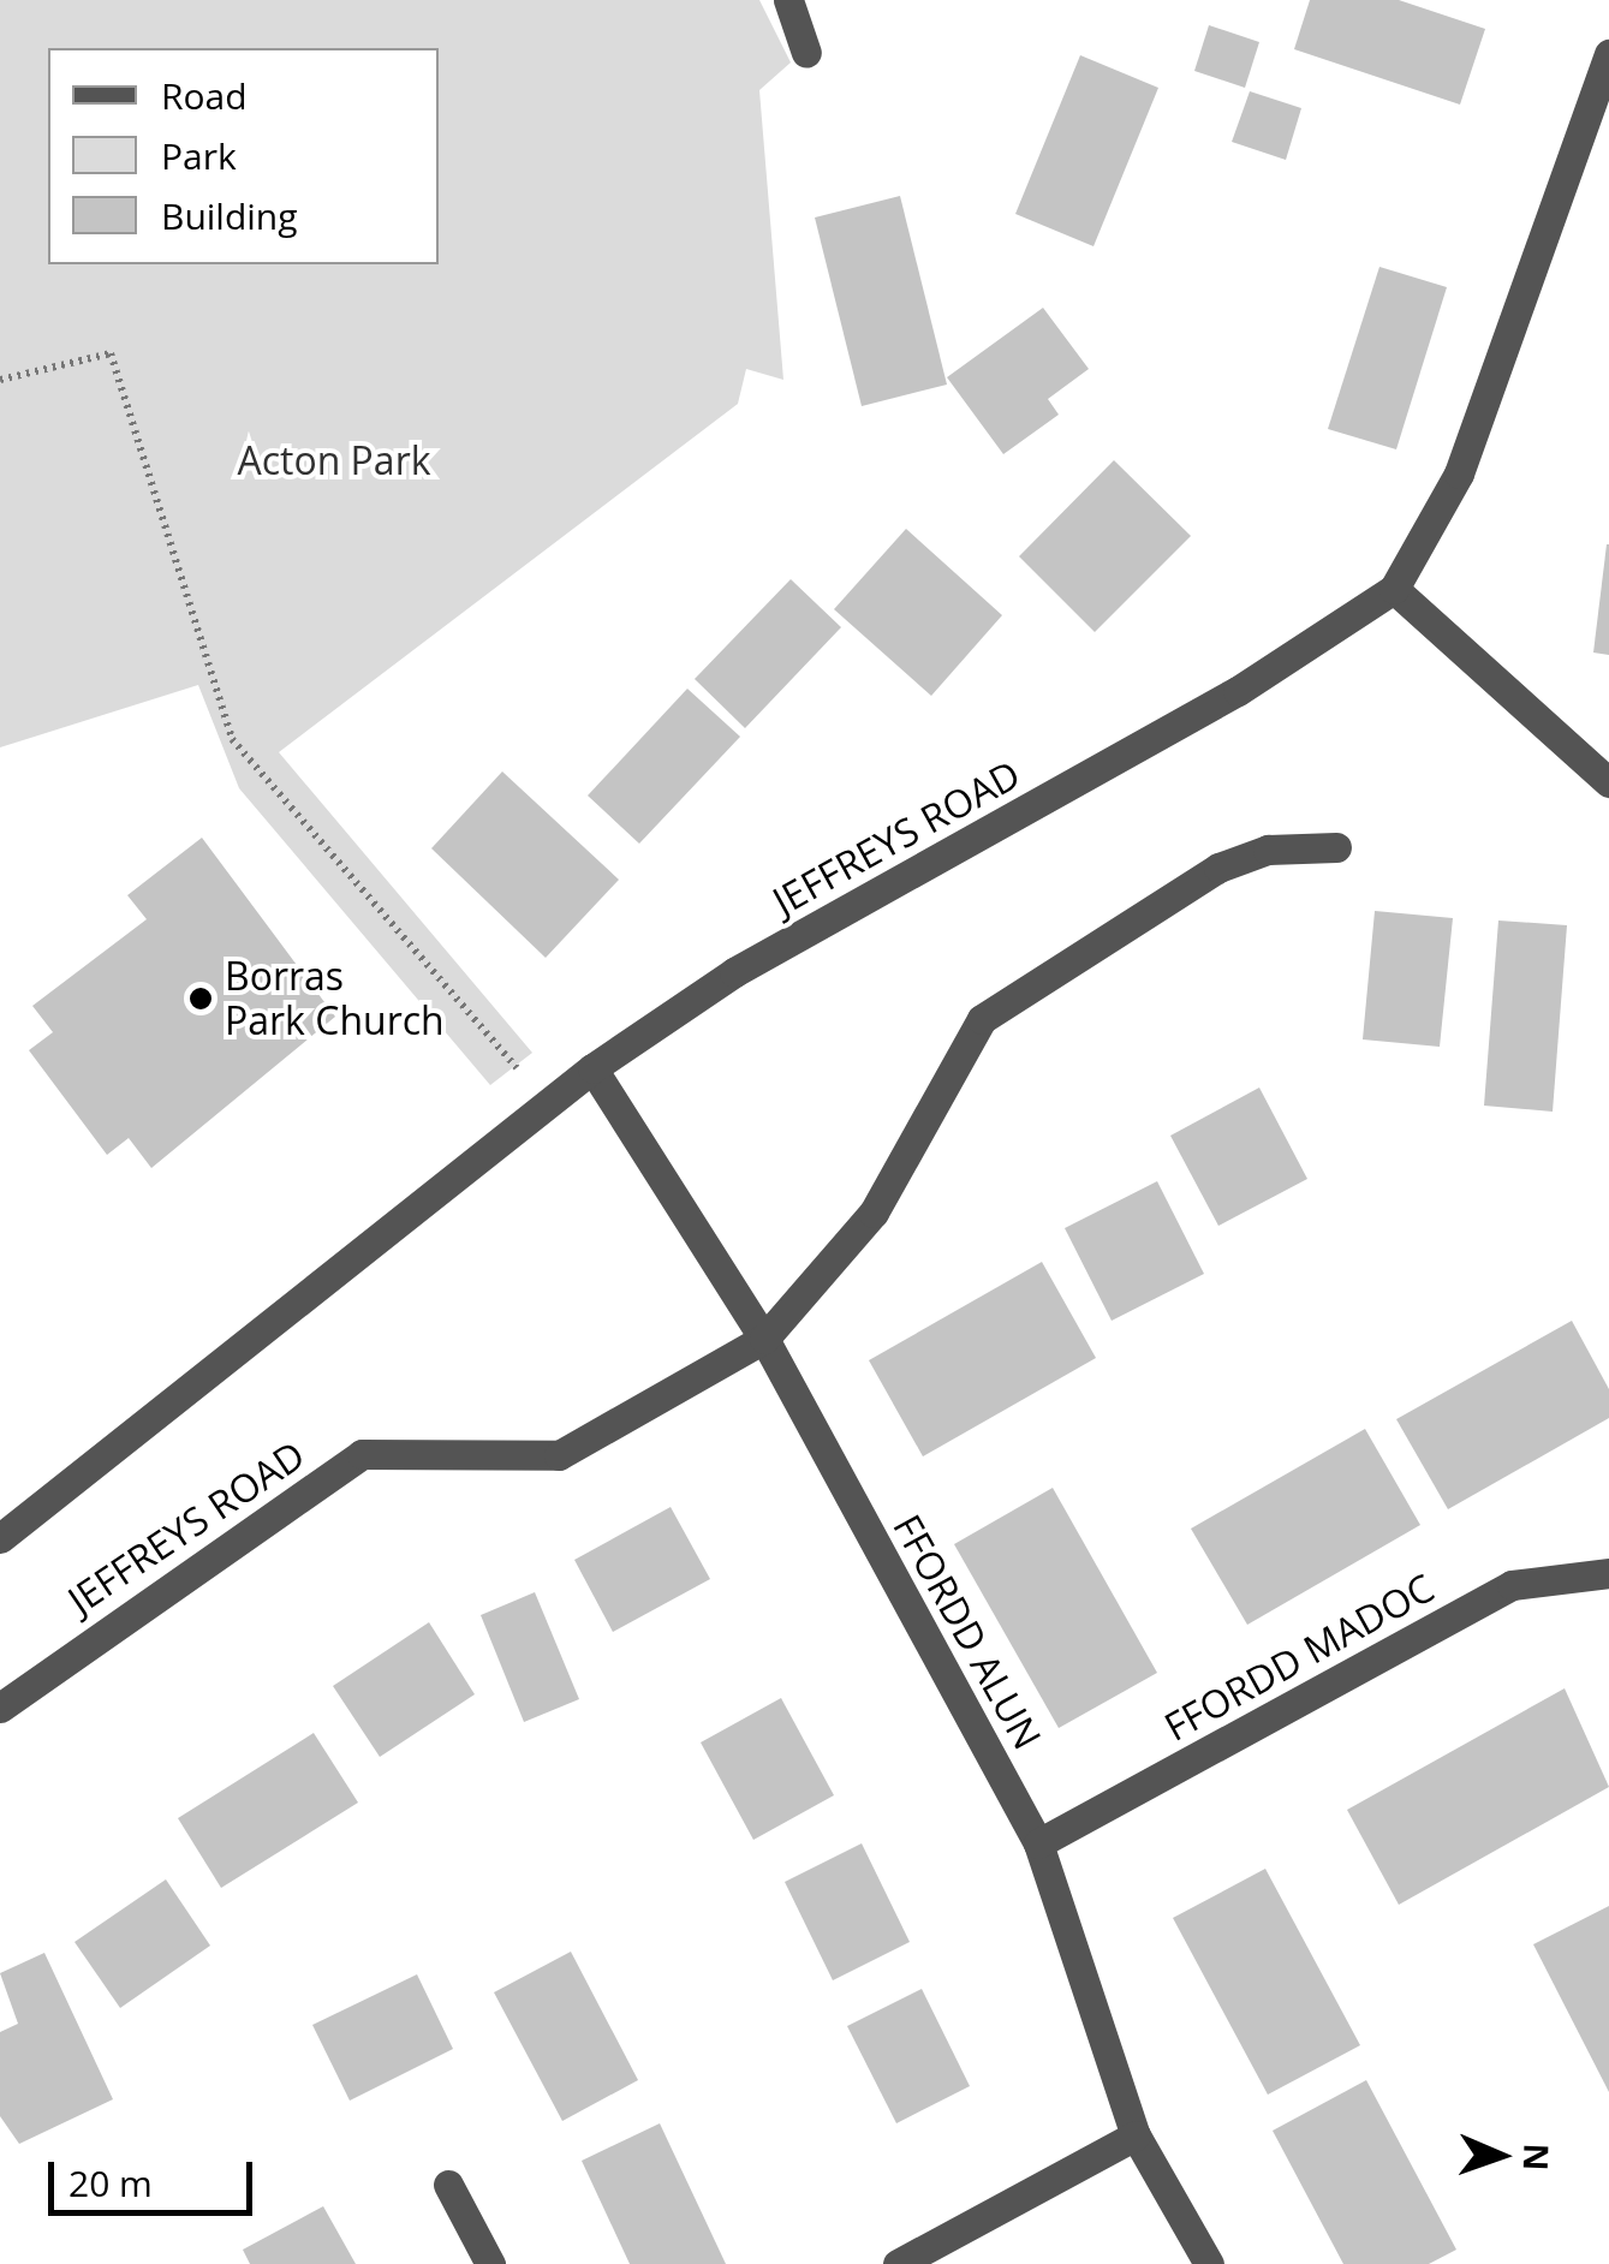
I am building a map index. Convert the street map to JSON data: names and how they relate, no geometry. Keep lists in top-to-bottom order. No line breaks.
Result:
{"streets":{"street":["JEFFREYS ROAD","FFORDD ALUN","FFORDD MADOC"]},"crossings":[["JEFFREYS ROAD","FFORDD ALUN"],["FFORDD ALUN","FFORDD MADOC"]],"parks":["Acton Park"],"places":["Borras Park Church"],"legend":["Road","Park","Building"],"scale_bar":"20 m","north":"right"}
